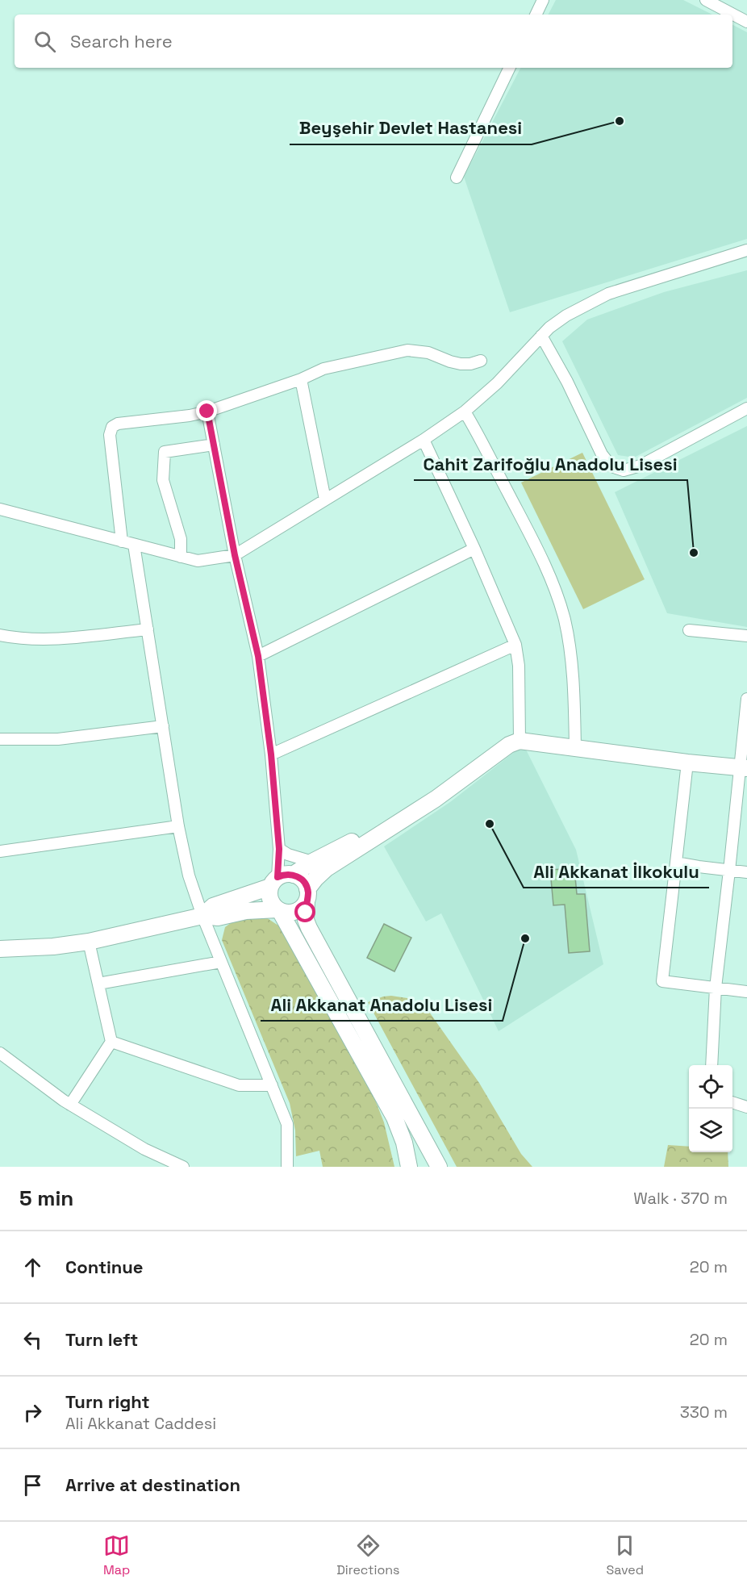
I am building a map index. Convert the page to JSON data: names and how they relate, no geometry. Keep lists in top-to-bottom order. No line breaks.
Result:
{"places":["Beyşehir Devlet Hastanesi","Cahit Zarifoğlu Anadolu Lisesi","Ali Akkanat İlkokulu","Ali Akkanat Anadolu Lisesi"],"page":{"search":"Search here","heading":["5 min","Walk · 370 m"],"list":[["Continue","20 m"],["Turn left","20 m"],["Turn right","Ali Akkanat Caddesi","330 m"],"Arrive at destination"],"nav":["Map","Directions","Saved"]}}
